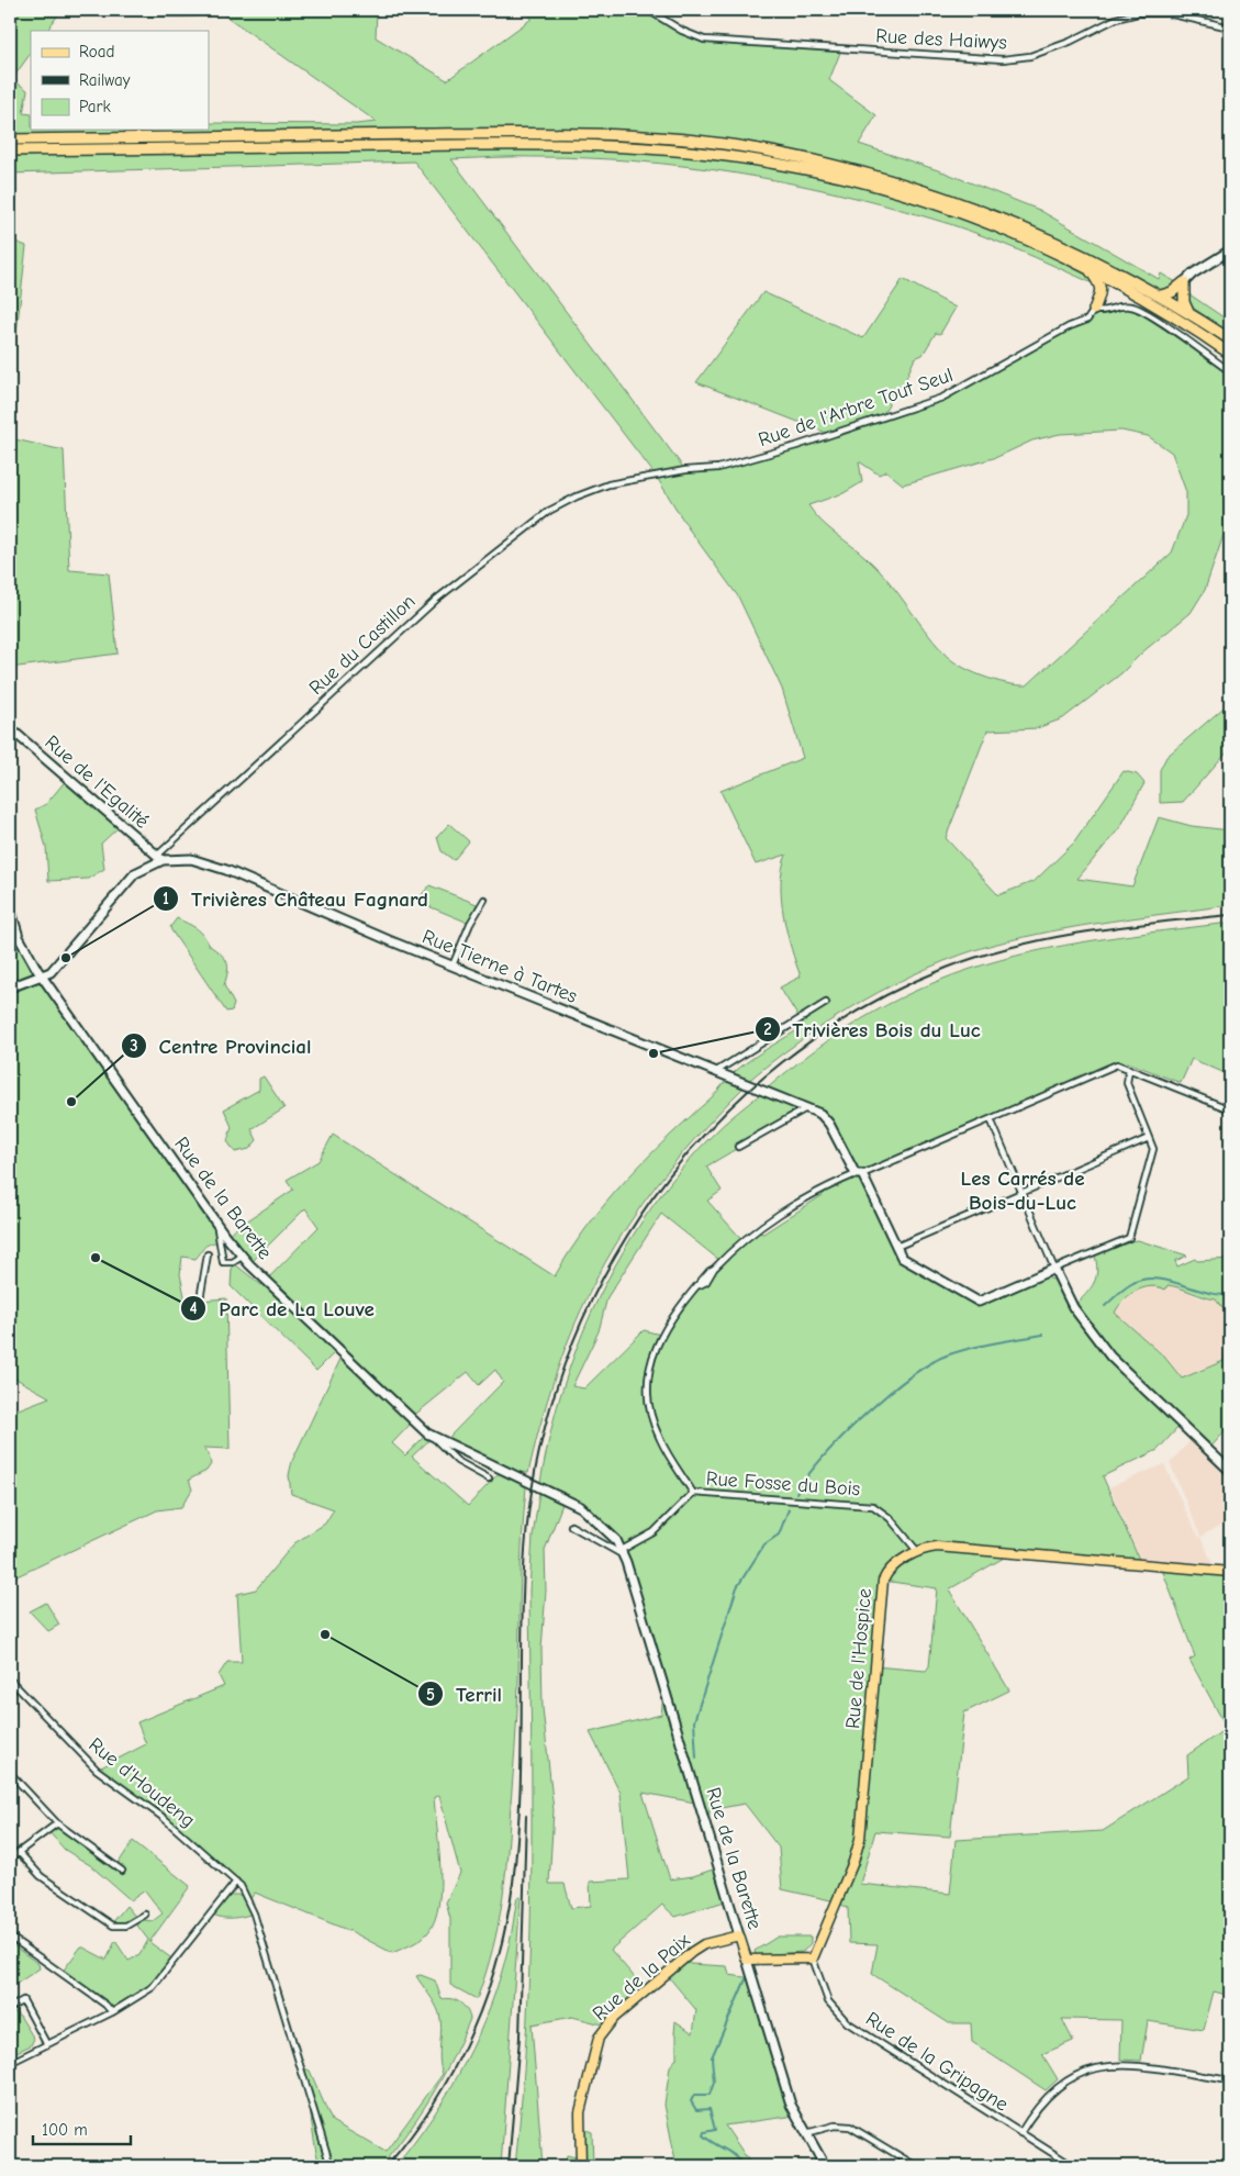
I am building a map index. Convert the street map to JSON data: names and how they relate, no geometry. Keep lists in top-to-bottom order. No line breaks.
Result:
{"streets":{"main road":["Rue de la Barette","Rue de l'Hospice","Rue de la Paix"],"street":["Rue des Haiwys","Rue de l'Arbre Tout Seul","Rue du Castillon","Rue de l'Egalité","Rue Tierne à Tartes","Rue Fosse du Bois","Rue d'Houdeng","Rue de la Gripagne"]},"crossings":[["Rue de l'Arbre Tout Seul","Rue du Castillon"],["Rue du Castillon","Rue de l'Egalité"],["Rue du Castillon","Rue Tierne à Tartes"],["Rue du Castillon","Rue de la Barette"],["Rue de l'Egalité","Rue Tierne à Tartes"],["Rue de la Barette","Rue de la Paix"],["Rue Fosse du Bois","Rue de l'Hospice"],["Rue de l'Hospice","Rue de la Gripagne"]],"districts":["Les Carrés de Bois-du-Luc"],"places":["Trivières Château Fagnard","Trivières Bois du Luc","Centre Provincial","Parc de La Louve","Terril"],"legend":["Road","Railway","Park"],"scale_bar":"100 m"}
